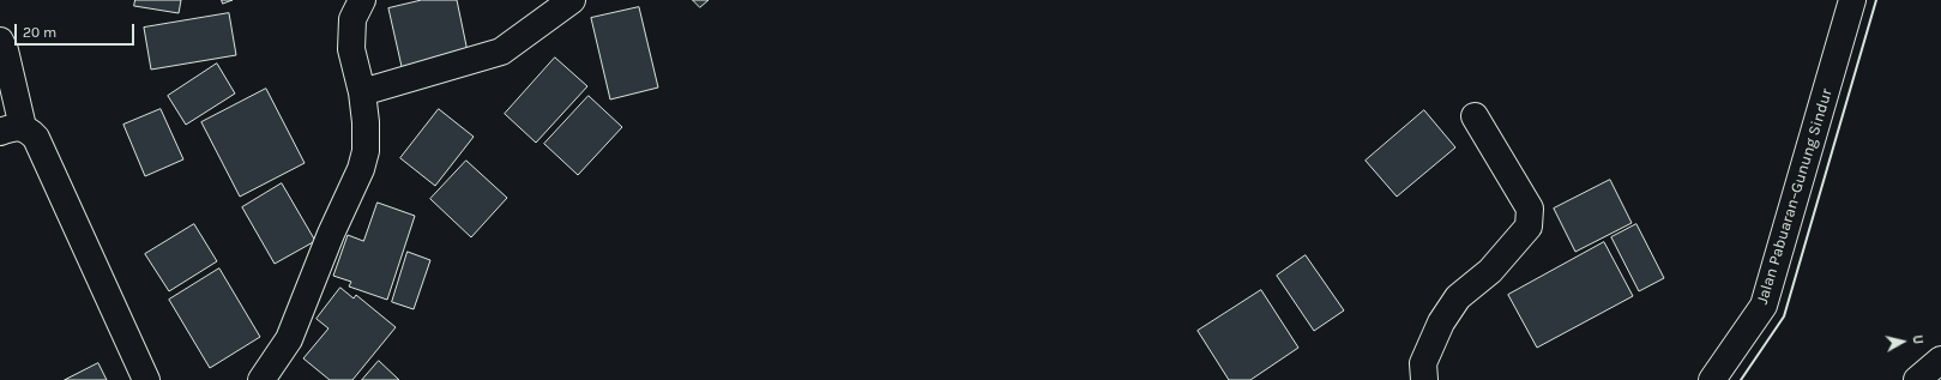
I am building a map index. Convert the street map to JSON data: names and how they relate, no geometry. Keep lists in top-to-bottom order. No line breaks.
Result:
{"streets":{"street":["Jalan Pabuaran–Gunung Sindur"]},"scale_bar":"20 m","north":"right"}
